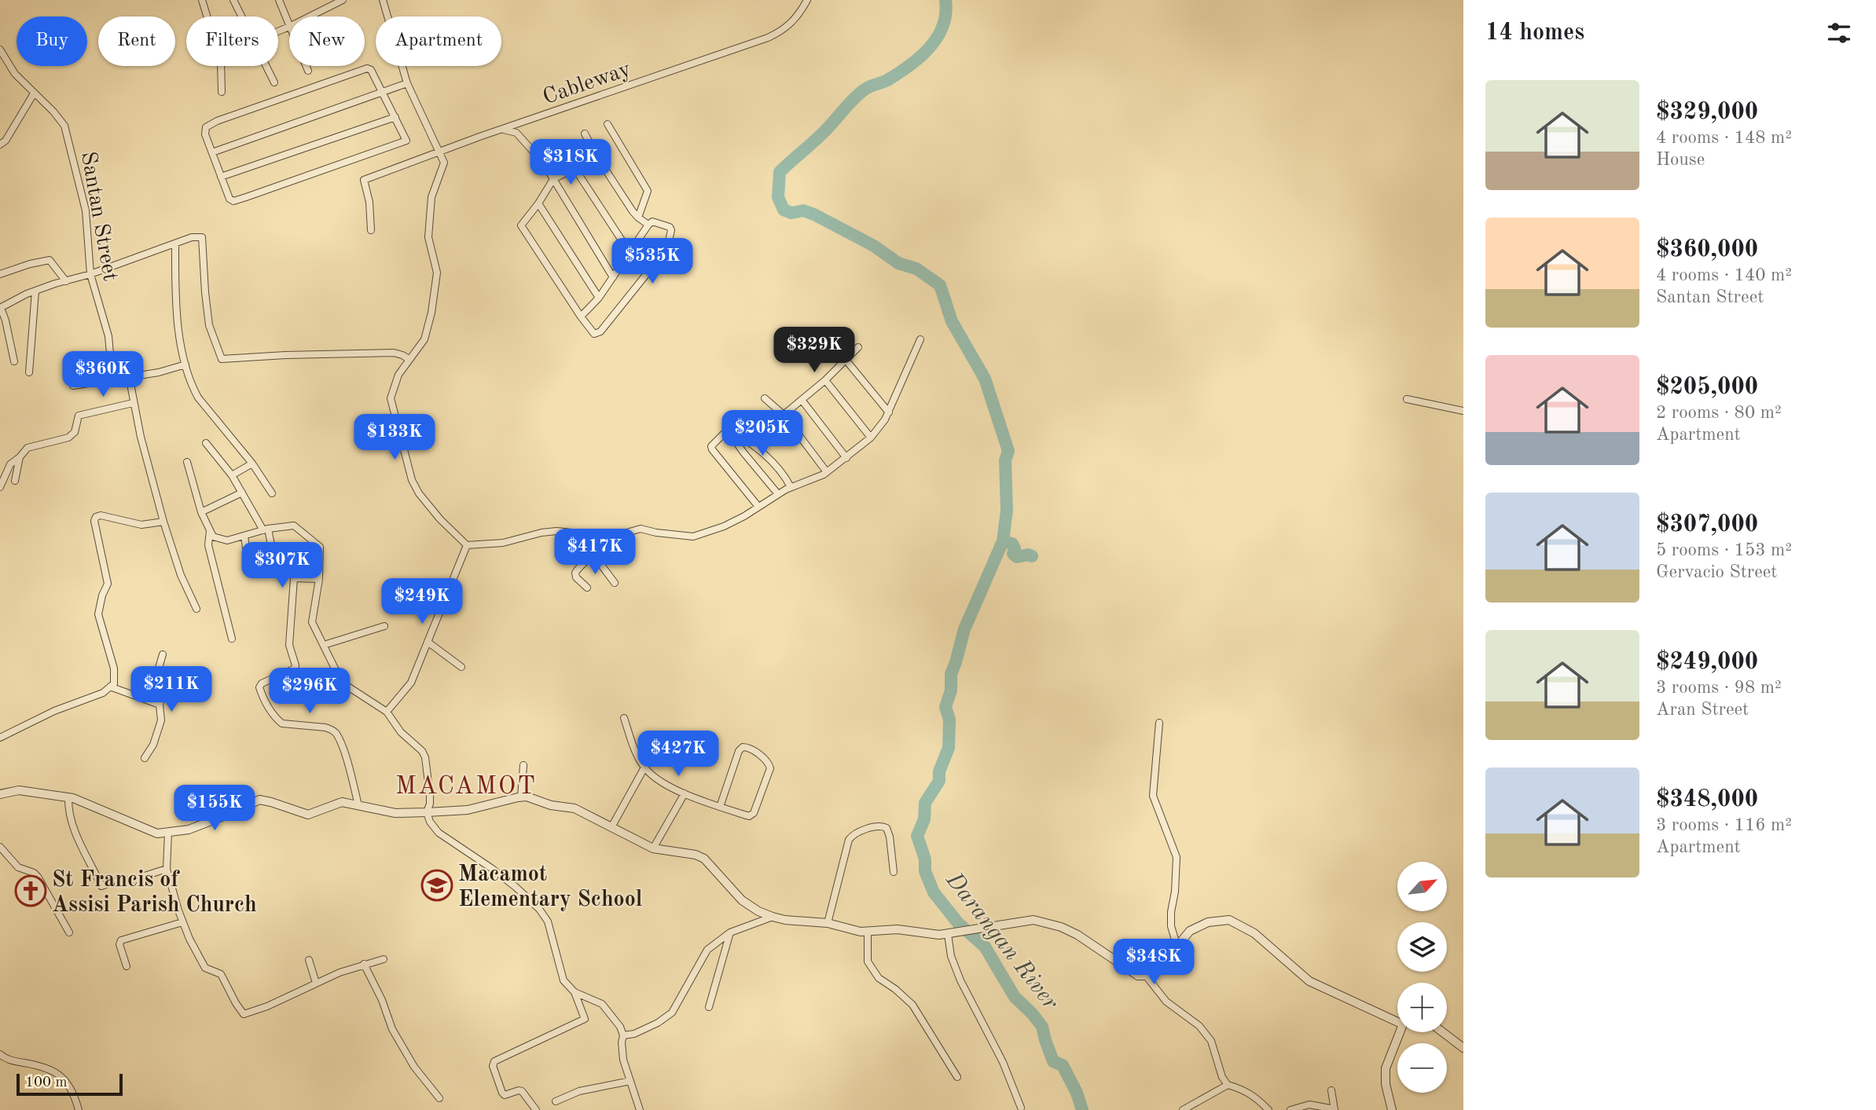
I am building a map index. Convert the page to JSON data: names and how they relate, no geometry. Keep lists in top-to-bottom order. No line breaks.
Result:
{"streets":{"street":["Cableway","Santan Street"]},"districts":["MACAMOT"],"water":["Darangan River"],"places":{"school or university":["Macamot Elementary School"],"church":["St Francis of Assisi Parish Church"]},"scale_bar":"100 m","north":"top right","page":{"heading":"14 homes","chip":["Buy","Rent","Filters","New","Apartment"],"list":[{"name":"$329,000","note":"4 rooms · 148 m² · House"},{"name":"$360,000","note":"4 rooms · 140 m² · Santan Street"},{"name":"$205,000","note":"2 rooms · 80 m² · Apartment"},{"name":"$307,000","note":"5 rooms · 153 m² · Gervacio Street"},{"name":"$249,000","note":"3 rooms · 98 m² · Aran Street"},{"name":"$348,000","note":"3 rooms · 116 m² · Apartment"}],"price":["$318K","$535K","$329K","$360K","$205K","$133K","$417K","$307K","$249K","$211K","$296K","$427K","$155K","$348K"],"map_buttons":["+","−"],"scale":"100 m"}}
